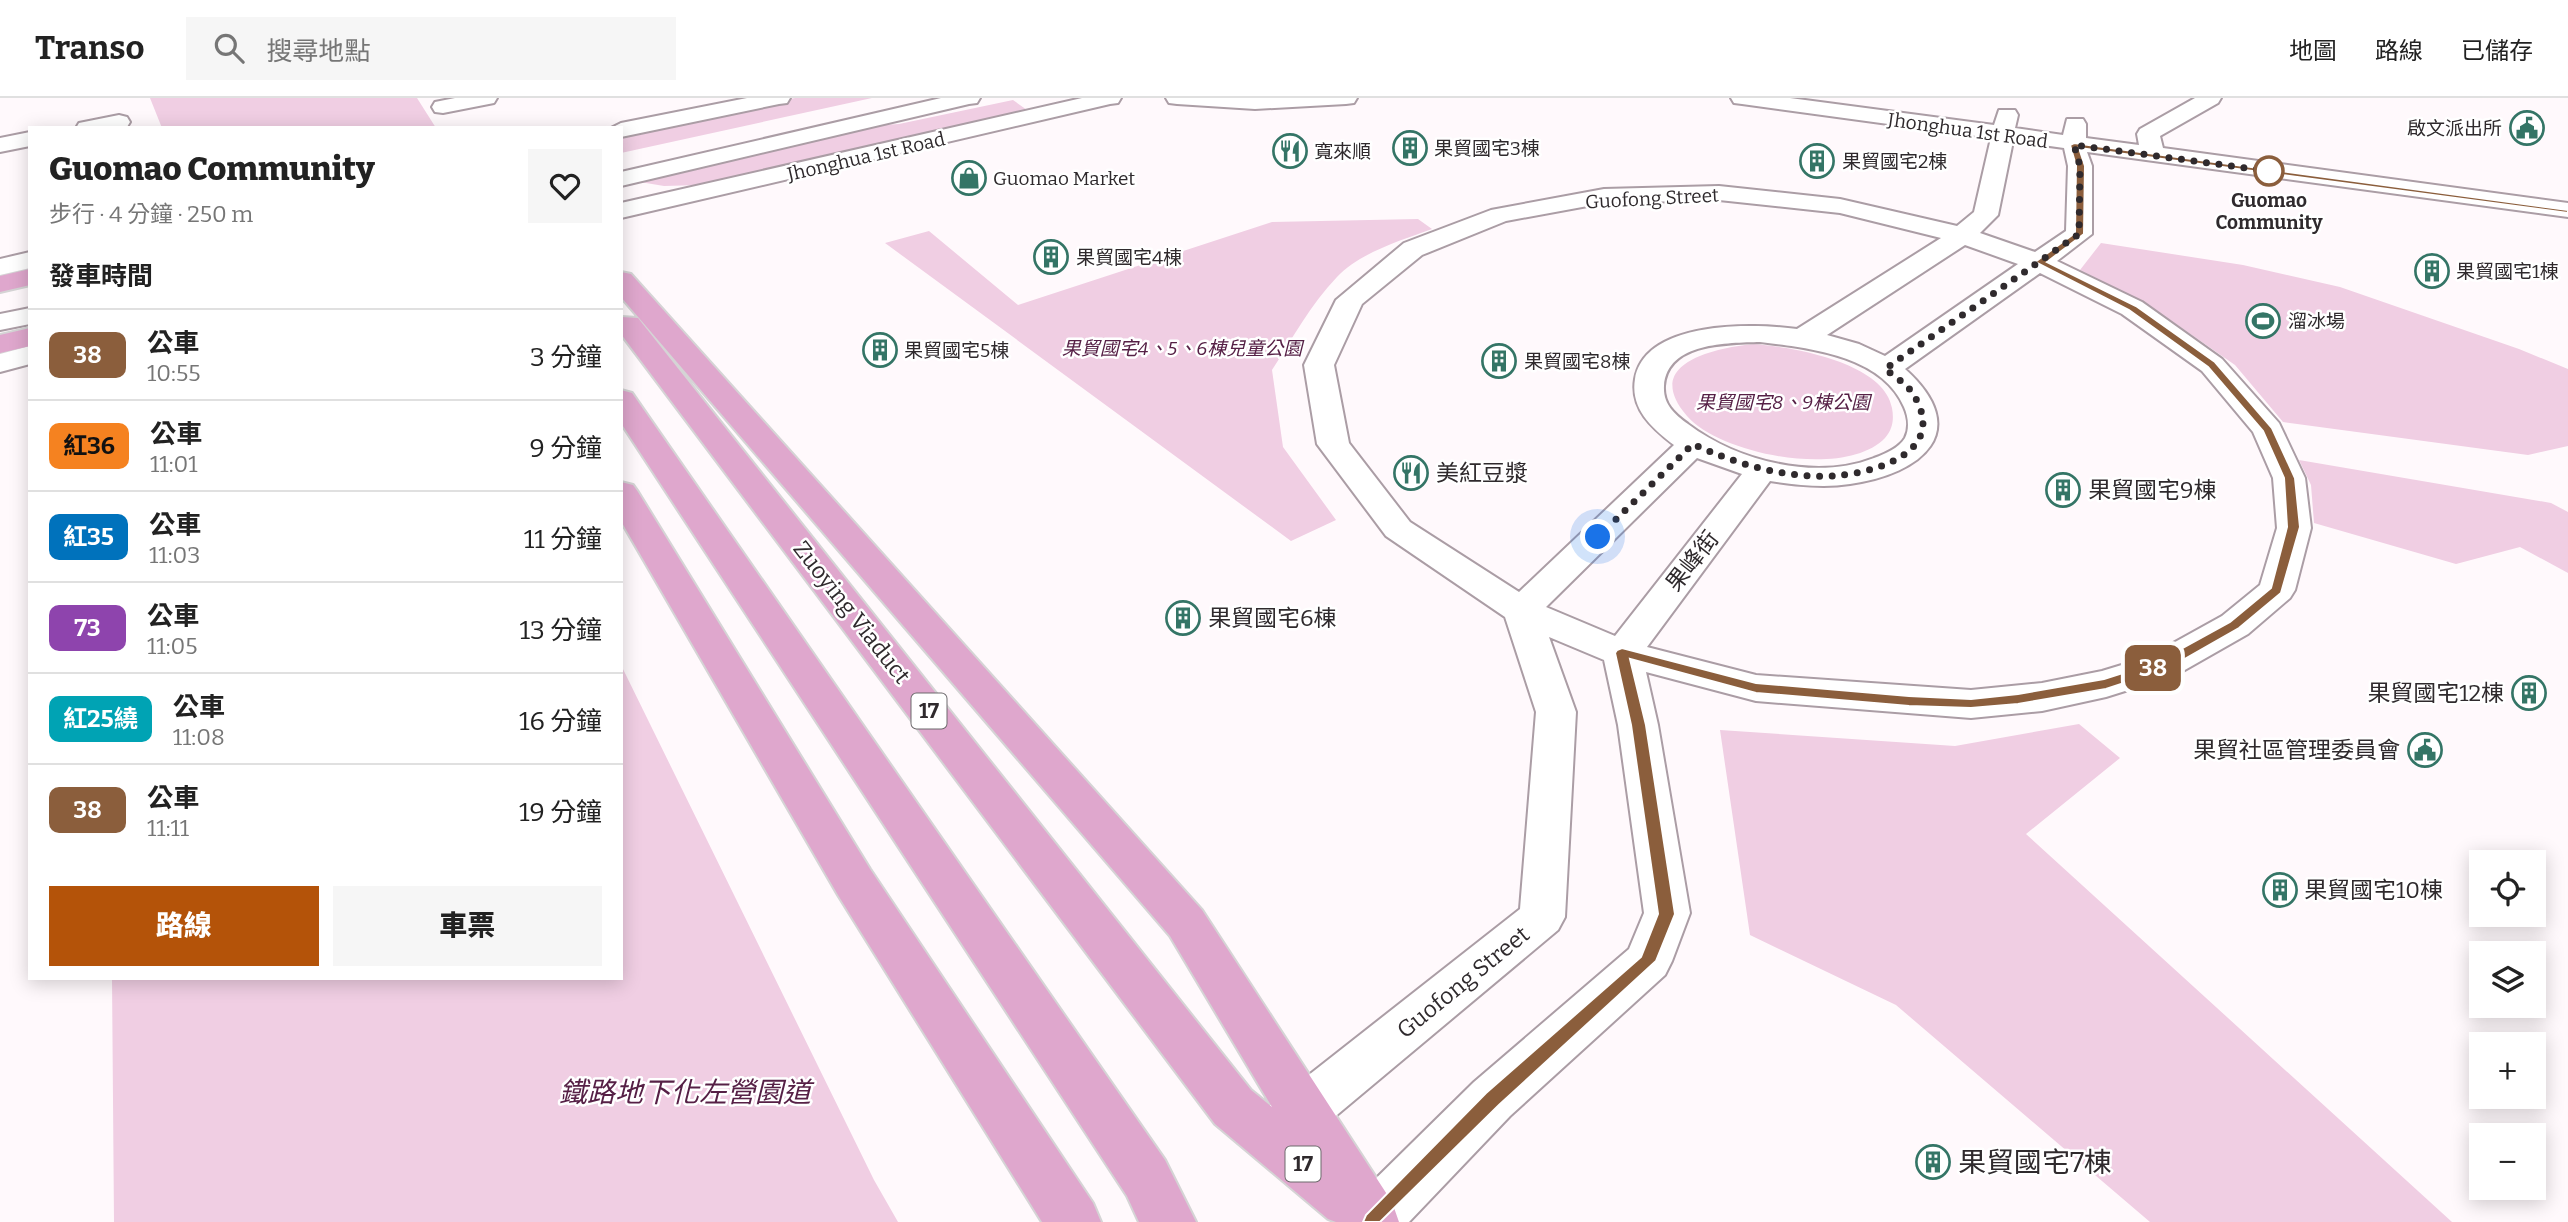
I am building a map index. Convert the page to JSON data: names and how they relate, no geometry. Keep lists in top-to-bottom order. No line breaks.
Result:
{"streets":{"main road":["Zuoying Viaduct","17"],"street":["Jhonghua 1st Road","Guofong Street","果峰街"]},"crossings":[["Guofong Street","果峰街"],["Guofong Street","Zuoying Viaduct"],["Guofong Street","17"],["Zuoying Viaduct","17"]],"parks":["果貿國宅4、5、6棟兒童公園","果貿國宅8、9棟公園","鐵路地下化左營園道"],"places":{"public building":["啟文派出所","果貿社區管理委員會"],"building":["果貿國宅3棟","果貿國宅2棟","果貿國宅4棟","果貿國宅1棟","果貿國宅5棟","果貿國宅8棟","果貿國宅9棟","果貿國宅6棟","果貿國宅12棟","果貿國宅10棟","果貿國宅7棟"],"restaurant":["寬來順","美紅豆漿"],"other":["Guomao Community"],"shop":["Guomao Market"],"sports":["溜冰場"]},"lines":["bus line 38"],"page":{"header":"Transo","search":"搜尋地點","nav":["地圖","路線","已儲存"],"on_map":"38","heading":[["Guomao Community","步行 · 4 分鐘 · 250 m"],"發車時間"],"list":[{"mark":"38","name":"公車","note":"10:55","value":"3 分鐘"},{"mark":"紅36","name":"公車","note":"11:01","value":"9 分鐘"},{"mark":"紅35","name":"公車","note":"11:03","value":"11 分鐘"},{"mark":"73","name":"公車","note":"11:05","value":"13 分鐘"},{"mark":"紅25繞","name":"公車","note":"11:08","value":"16 分鐘"},{"mark":"38","name":"公車","note":"11:11","value":"19 分鐘"}],"map_buttons":["+","−"],"buttons":["路線","車票"]}}
